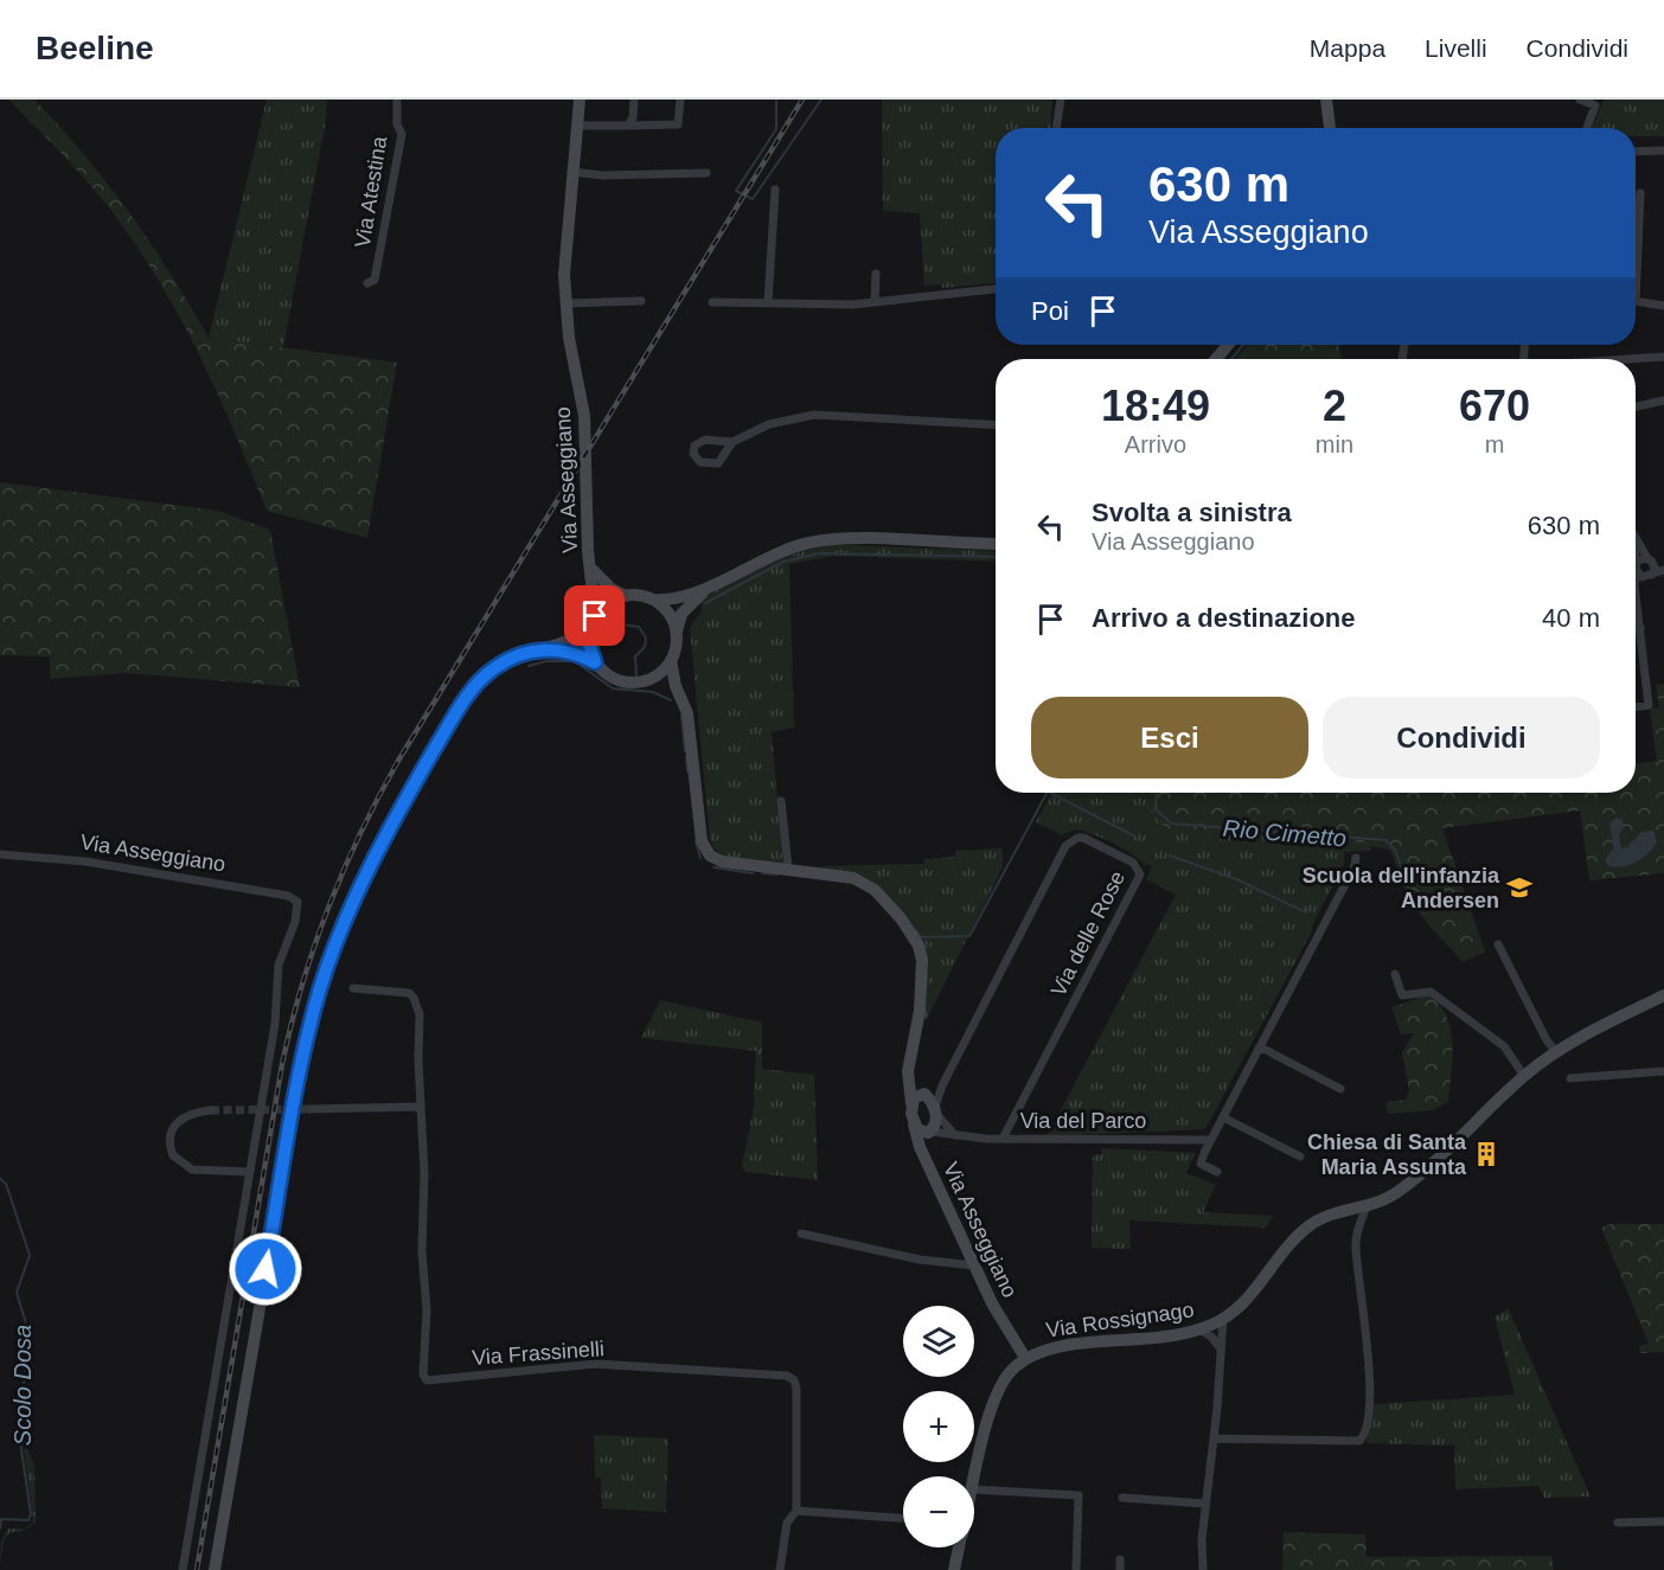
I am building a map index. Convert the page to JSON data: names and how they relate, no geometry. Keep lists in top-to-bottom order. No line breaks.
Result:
{"streets":{"street":["Via Atestina","Via Asseggiano","Via delle Rose","Via del Parco","Via Rossignago","Via Frassinelli"]},"crossings":[["Via Asseggiano","Via delle Rose"],["Via Asseggiano","Via del Parco"],["Via Asseggiano","Via Rossignago"],["Via delle Rose","Via del Parco"]],"water":["Rio Cimetto","Scolo Dosa"],"places":{"school or university":["Scuola dell'infanzia Andersen"],"building":["Chiesa di Santa Maria Assunta"]},"page":{"header":"Beeline","nav":["Mappa","Livelli","Condividi"],"turn":["630 m","Via Asseggiano"],"then":"Poi","eta":["18:49","Arrivo","2","min","670","m"],"list":[{"name":"Svolta a sinistra","note":"Via Asseggiano","value":"630 m"},{"name":"Arrivo a destinazione","value":"40 m"}],"buttons":["Esci","Condividi"],"map_buttons":["+","−"]}}
